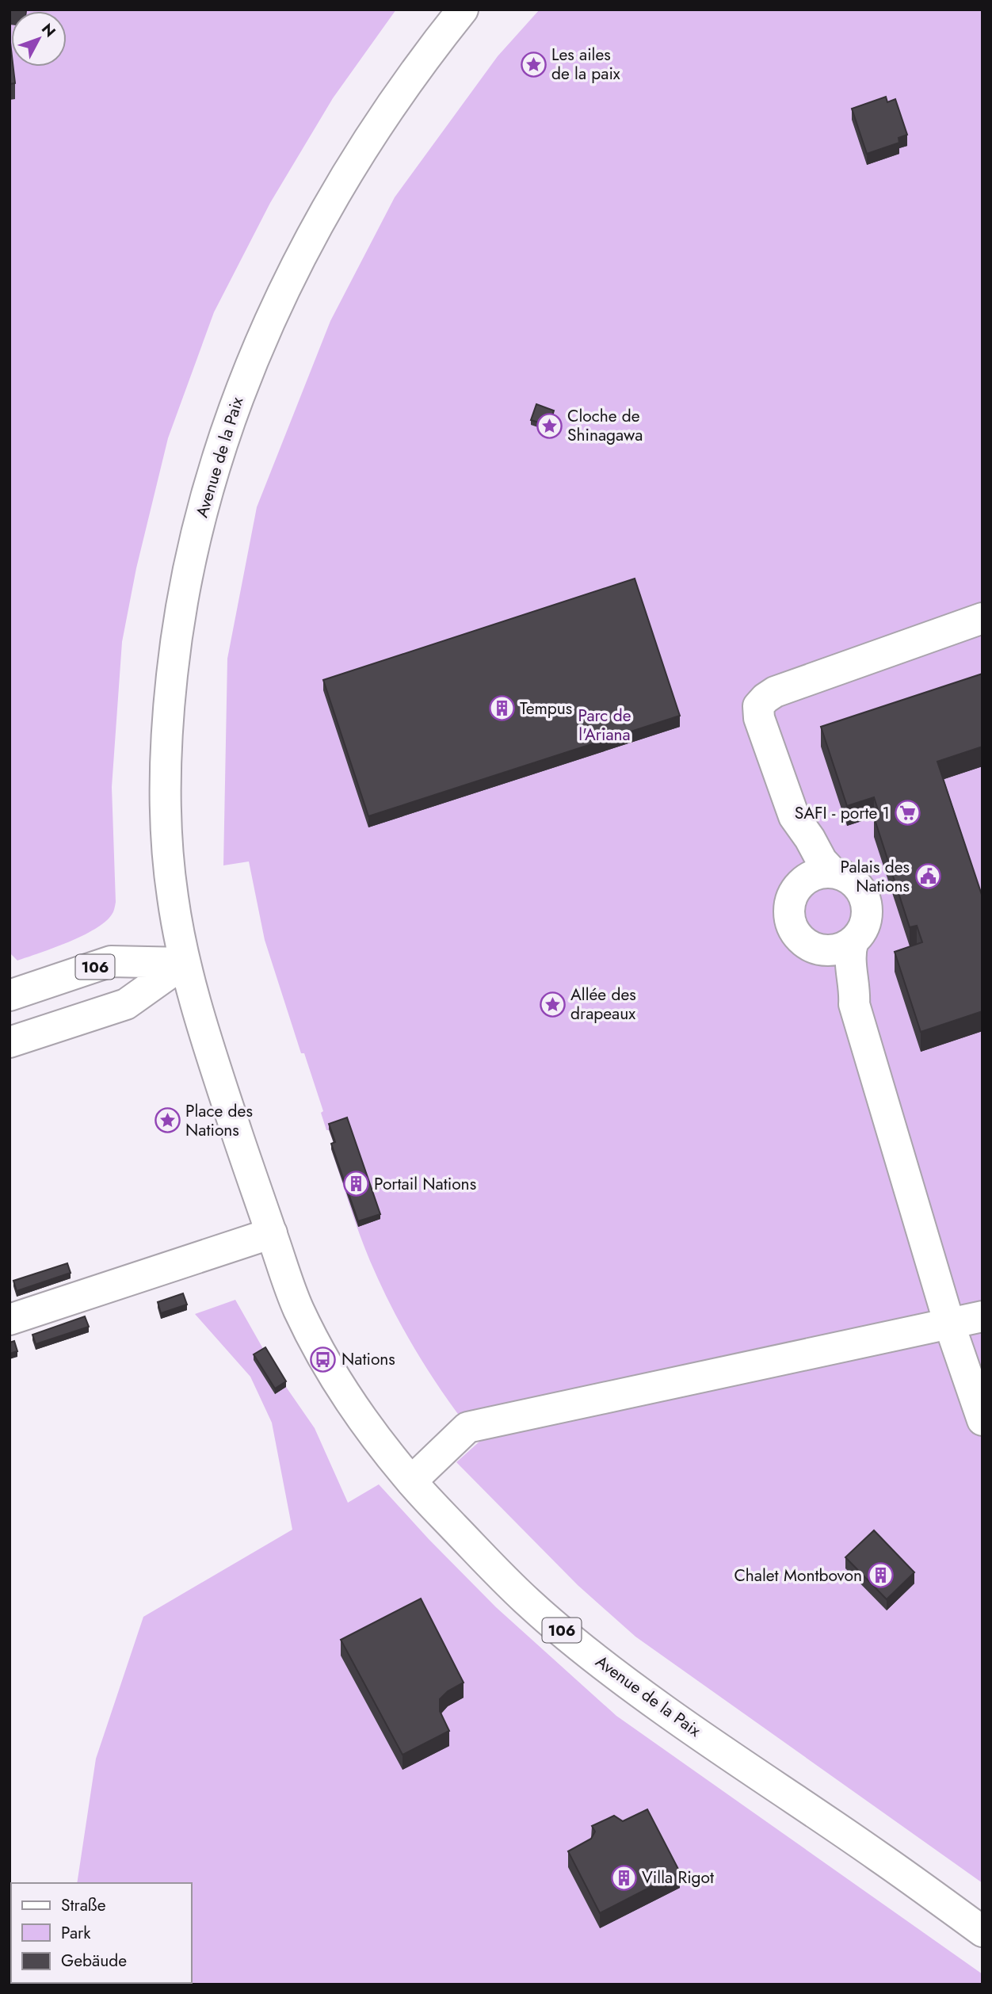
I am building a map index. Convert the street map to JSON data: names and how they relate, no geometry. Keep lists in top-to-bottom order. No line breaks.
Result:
{"streets":{"main road":["Avenue de la Paix","106"]},"crossings":[["Avenue de la Paix","106"]],"parks":["Parc de l'Ariana"],"places":{"place":["Les ailes de la paix","Cloche de Shinagawa","Allée des drapeaux","Place des Nations"],"building":["Tempus","Portail Nations","Chalet Montbovon","Villa Rigot"],"supermarket":["SAFI - porte 1"],"public building":["Palais des Nations"],"bus stop":["Nations"]},"legend":["Straße","Park","Gebäude"],"north":"top right"}
